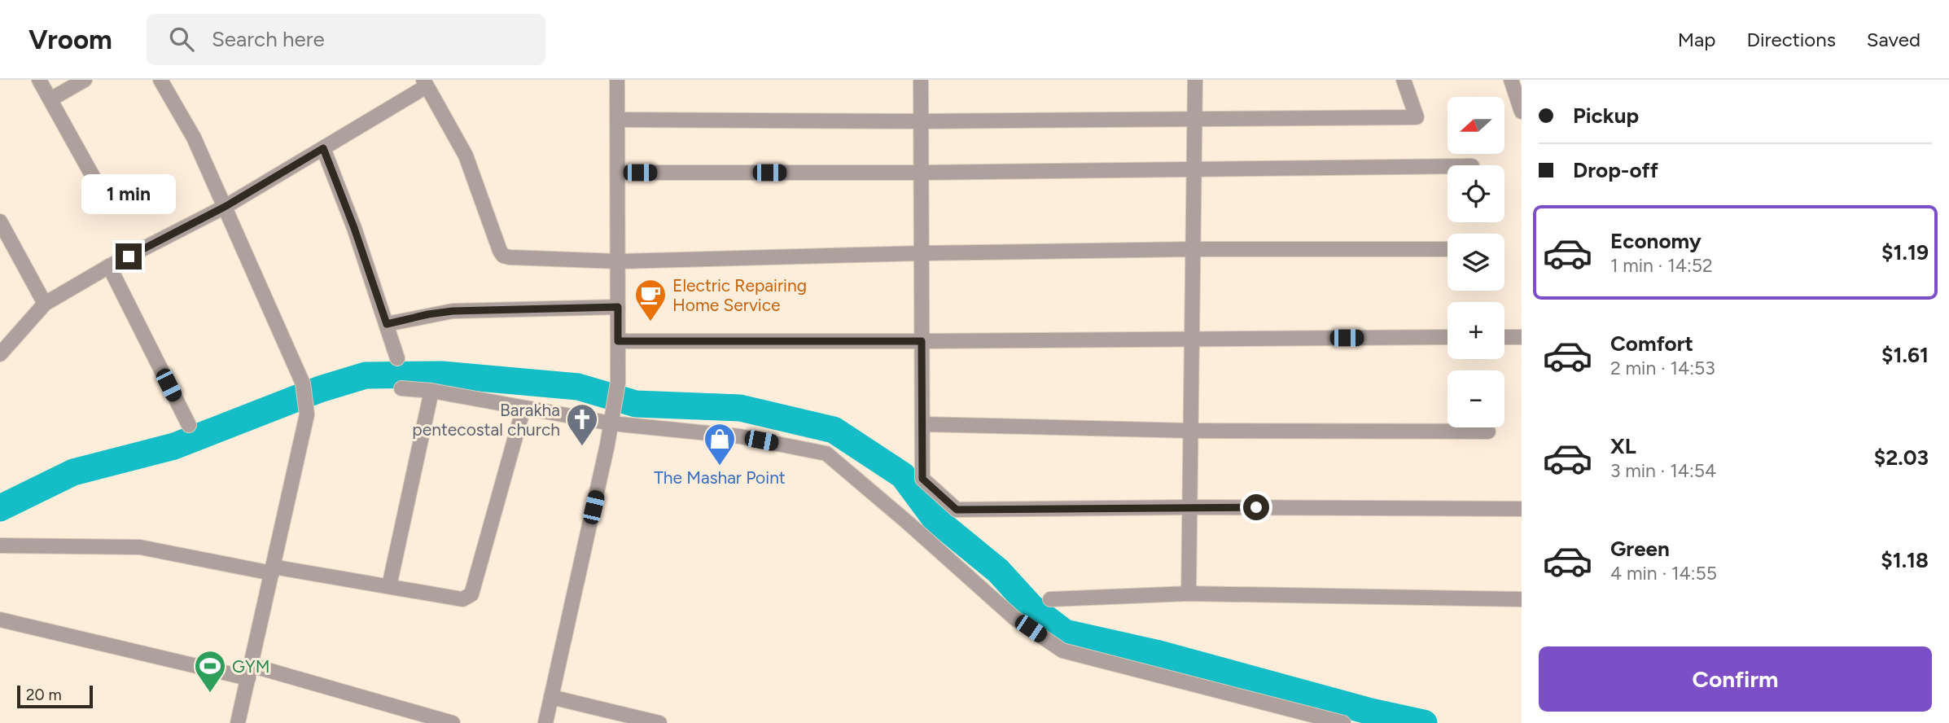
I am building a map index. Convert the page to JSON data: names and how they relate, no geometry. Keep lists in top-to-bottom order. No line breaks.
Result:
{"places":{"cafe":["Electric Repairing Home Service"],"church":["Barakha pentecostal church"],"shop":["The Mashar Point"],"sports":["GYM"]},"scale_bar":"20 m","north":"left","page":{"header":"Vroom","search":"Search here","nav":["Map","Directions","Saved"],"banner":["Pickup","Drop-off"],"map_buttons":["+","−"],"bubble":"1 min","list":[{"name":"Economy","note":"1 min · 14:52","value":"$1.19"},{"name":"Comfort","note":"2 min · 14:53","value":"$1.61"},{"name":"XL","note":"3 min · 14:54","value":"$2.03"},{"name":"Green","note":"4 min · 14:55","value":"$1.18"}],"buttons":"Confirm","scale":"20 m"}}
